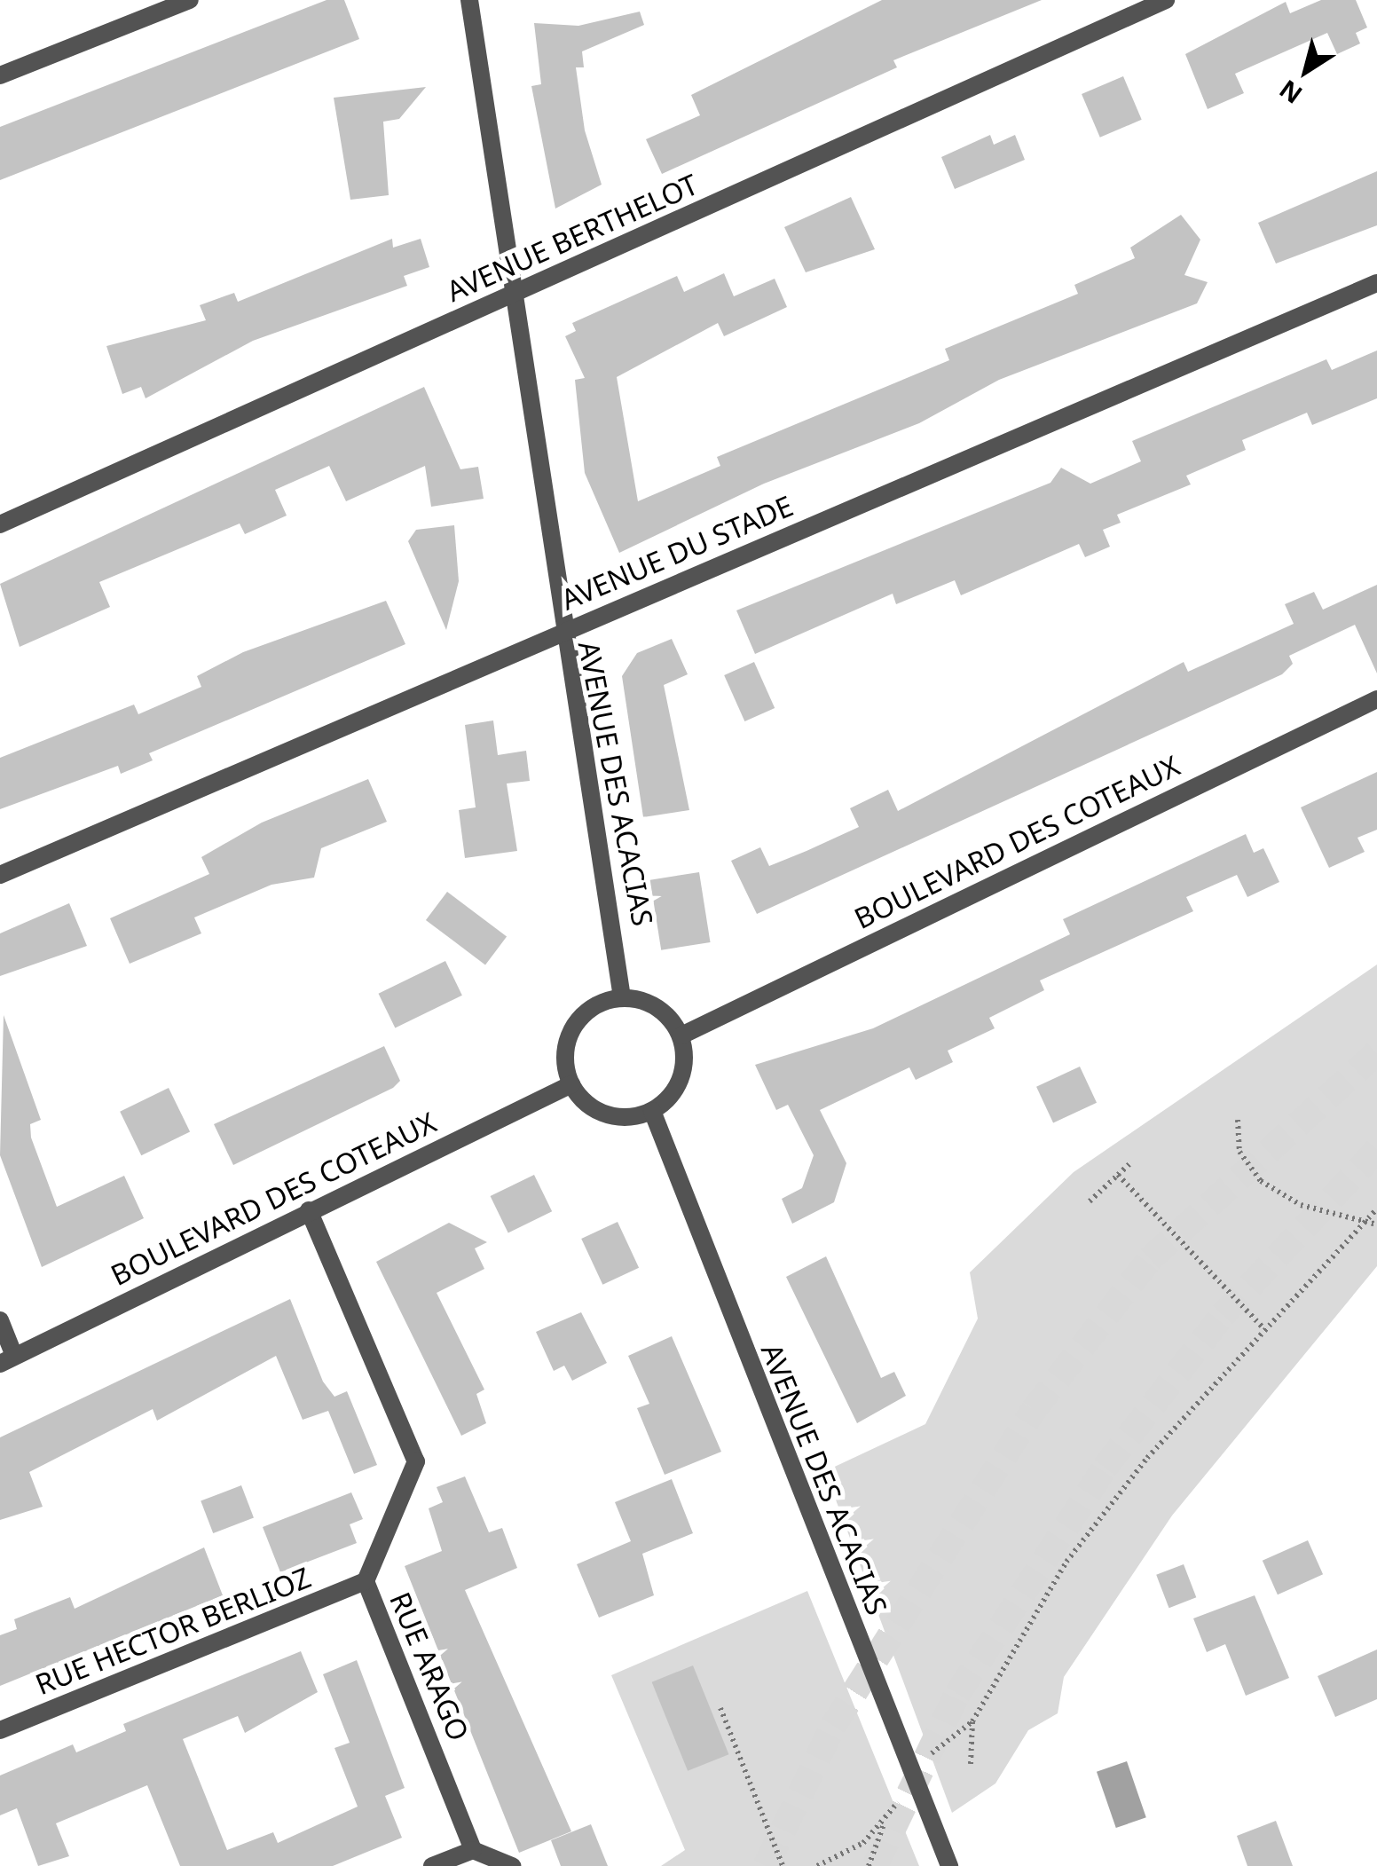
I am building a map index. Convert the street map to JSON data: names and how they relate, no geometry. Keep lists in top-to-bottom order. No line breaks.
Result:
{"streets":{"street":["AVENUE BERTHELOT","AVENUE DU STADE","AVENUE DES ACACIAS","BOULEVARD DES COTEAUX","RUE HECTOR BERLIOZ","RUE ARAGO"]},"crossings":[["AVENUE BERTHELOT","AVENUE DES ACACIAS"],["AVENUE DU STADE","AVENUE DES ACACIAS"],["AVENUE DES ACACIAS","BOULEVARD DES COTEAUX"],["BOULEVARD DES COTEAUX","RUE ARAGO"],["RUE HECTOR BERLIOZ","RUE ARAGO"]],"north":"bottom left"}
